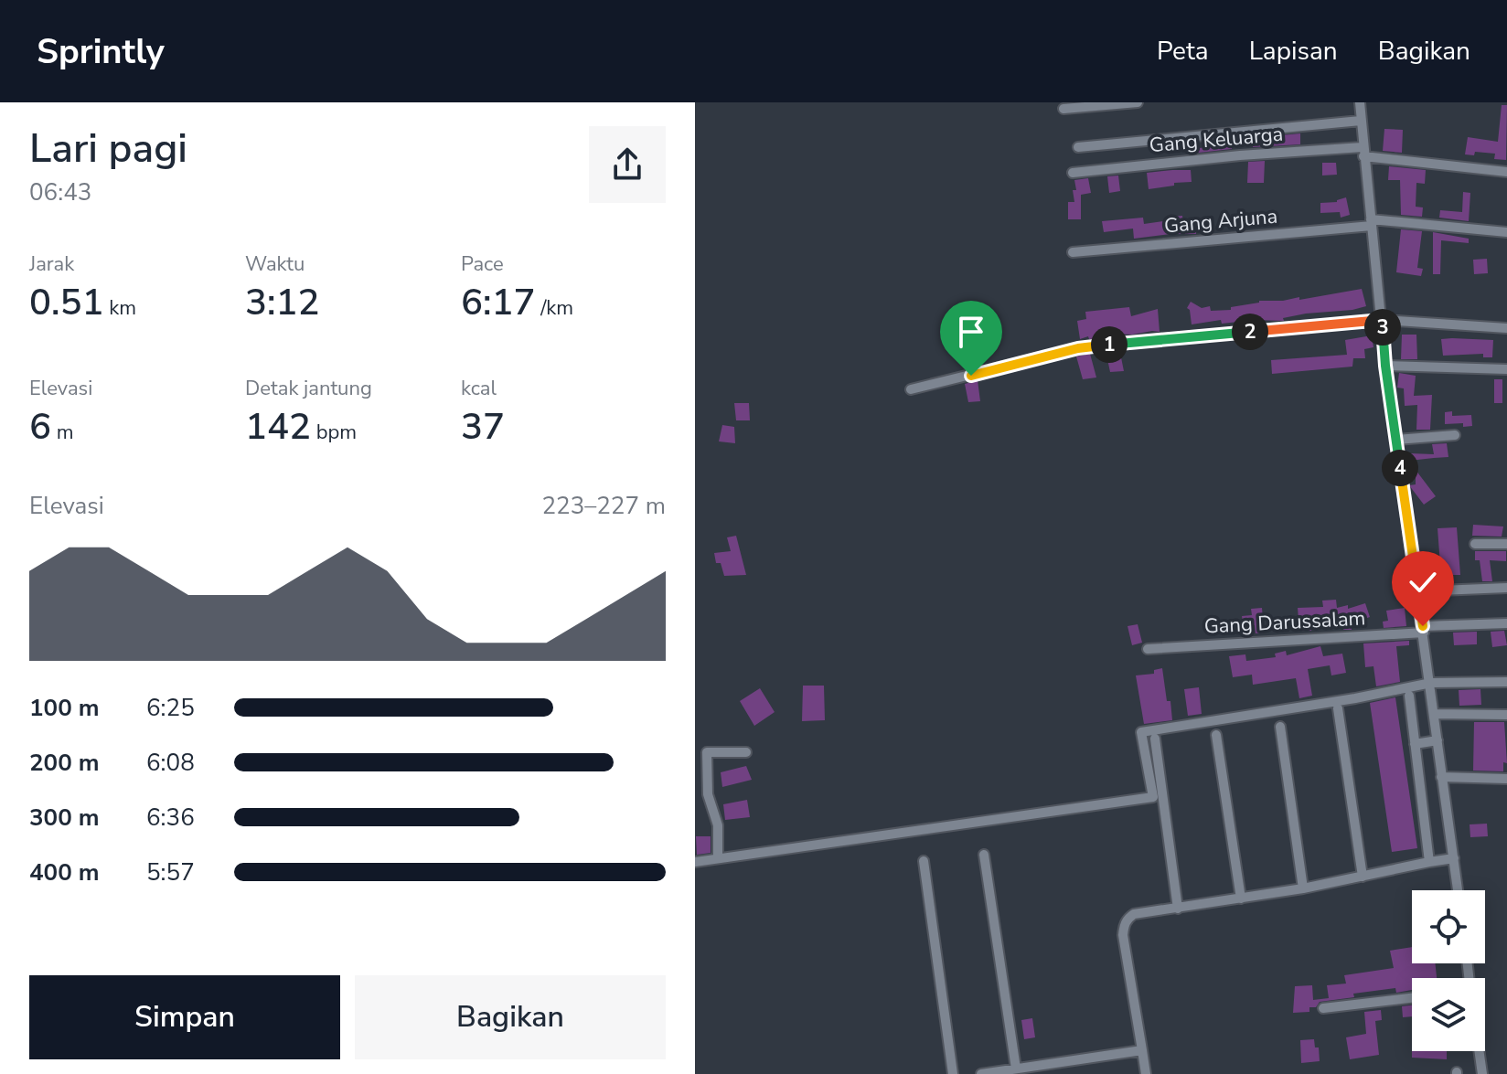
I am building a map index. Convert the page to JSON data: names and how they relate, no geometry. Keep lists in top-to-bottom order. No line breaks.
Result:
{"streets":{"street":["Gang Keluarga","Gang Arjuna","Gang Darussalam"]},"page":{"header":"Sprintly","nav":["Peta","Lapisan","Bagikan"],"heading":["Lari pagi","06:43"],"stats":[["Jarak","0.51 km"],["Waktu","3:12"],["Pace","6:17 /km"],["Elevasi","6 m"],["Detak jantung","142 bpm"],["kcal","37"]],"pins":["3","2","1","4"],"chart":["Elevasi","223–227 m"],"list":[{"name":"100 m","note":"6:25"},{"name":"200 m","note":"6:08"},{"name":"300 m","note":"6:36"},{"name":"400 m","note":"5:57"}],"buttons":["Simpan","Bagikan"]}}
